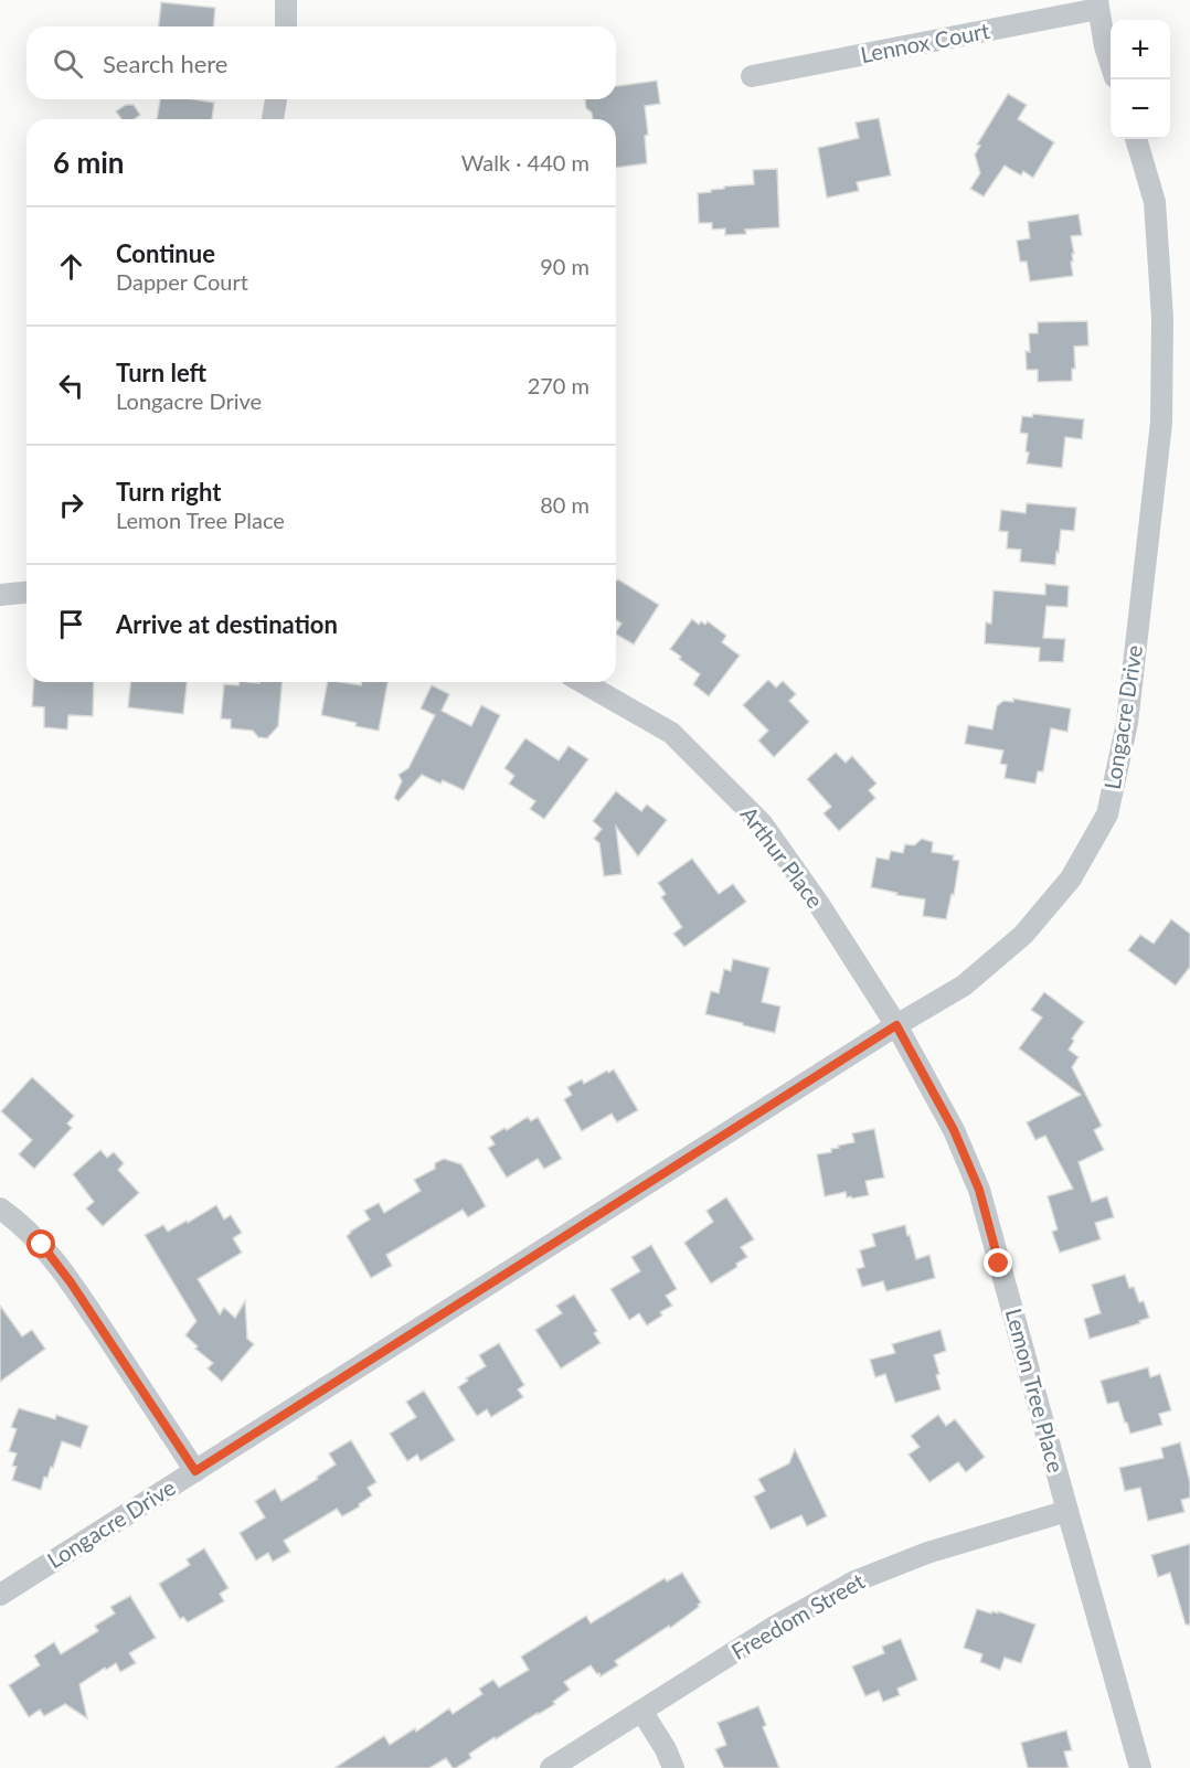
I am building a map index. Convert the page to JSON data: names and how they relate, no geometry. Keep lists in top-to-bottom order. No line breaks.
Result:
{"streets":{"street":["Lennox Court","Longacre Drive","Arthur Place","Lemon Tree Place","Freedom Street"]},"crossings":[["Longacre Drive","Arthur Place"],["Longacre Drive","Lemon Tree Place"],["Arthur Place","Lemon Tree Place"],["Lemon Tree Place","Freedom Street"]],"page":{"map_buttons":["+","−"],"search":"Search here","heading":["6 min","Walk · 440 m"],"list":[["Continue","Dapper Court","90 m"],["Turn left","Longacre Drive","270 m"],["Turn right","Lemon Tree Place","80 m"],"Arrive at destination"]}}
